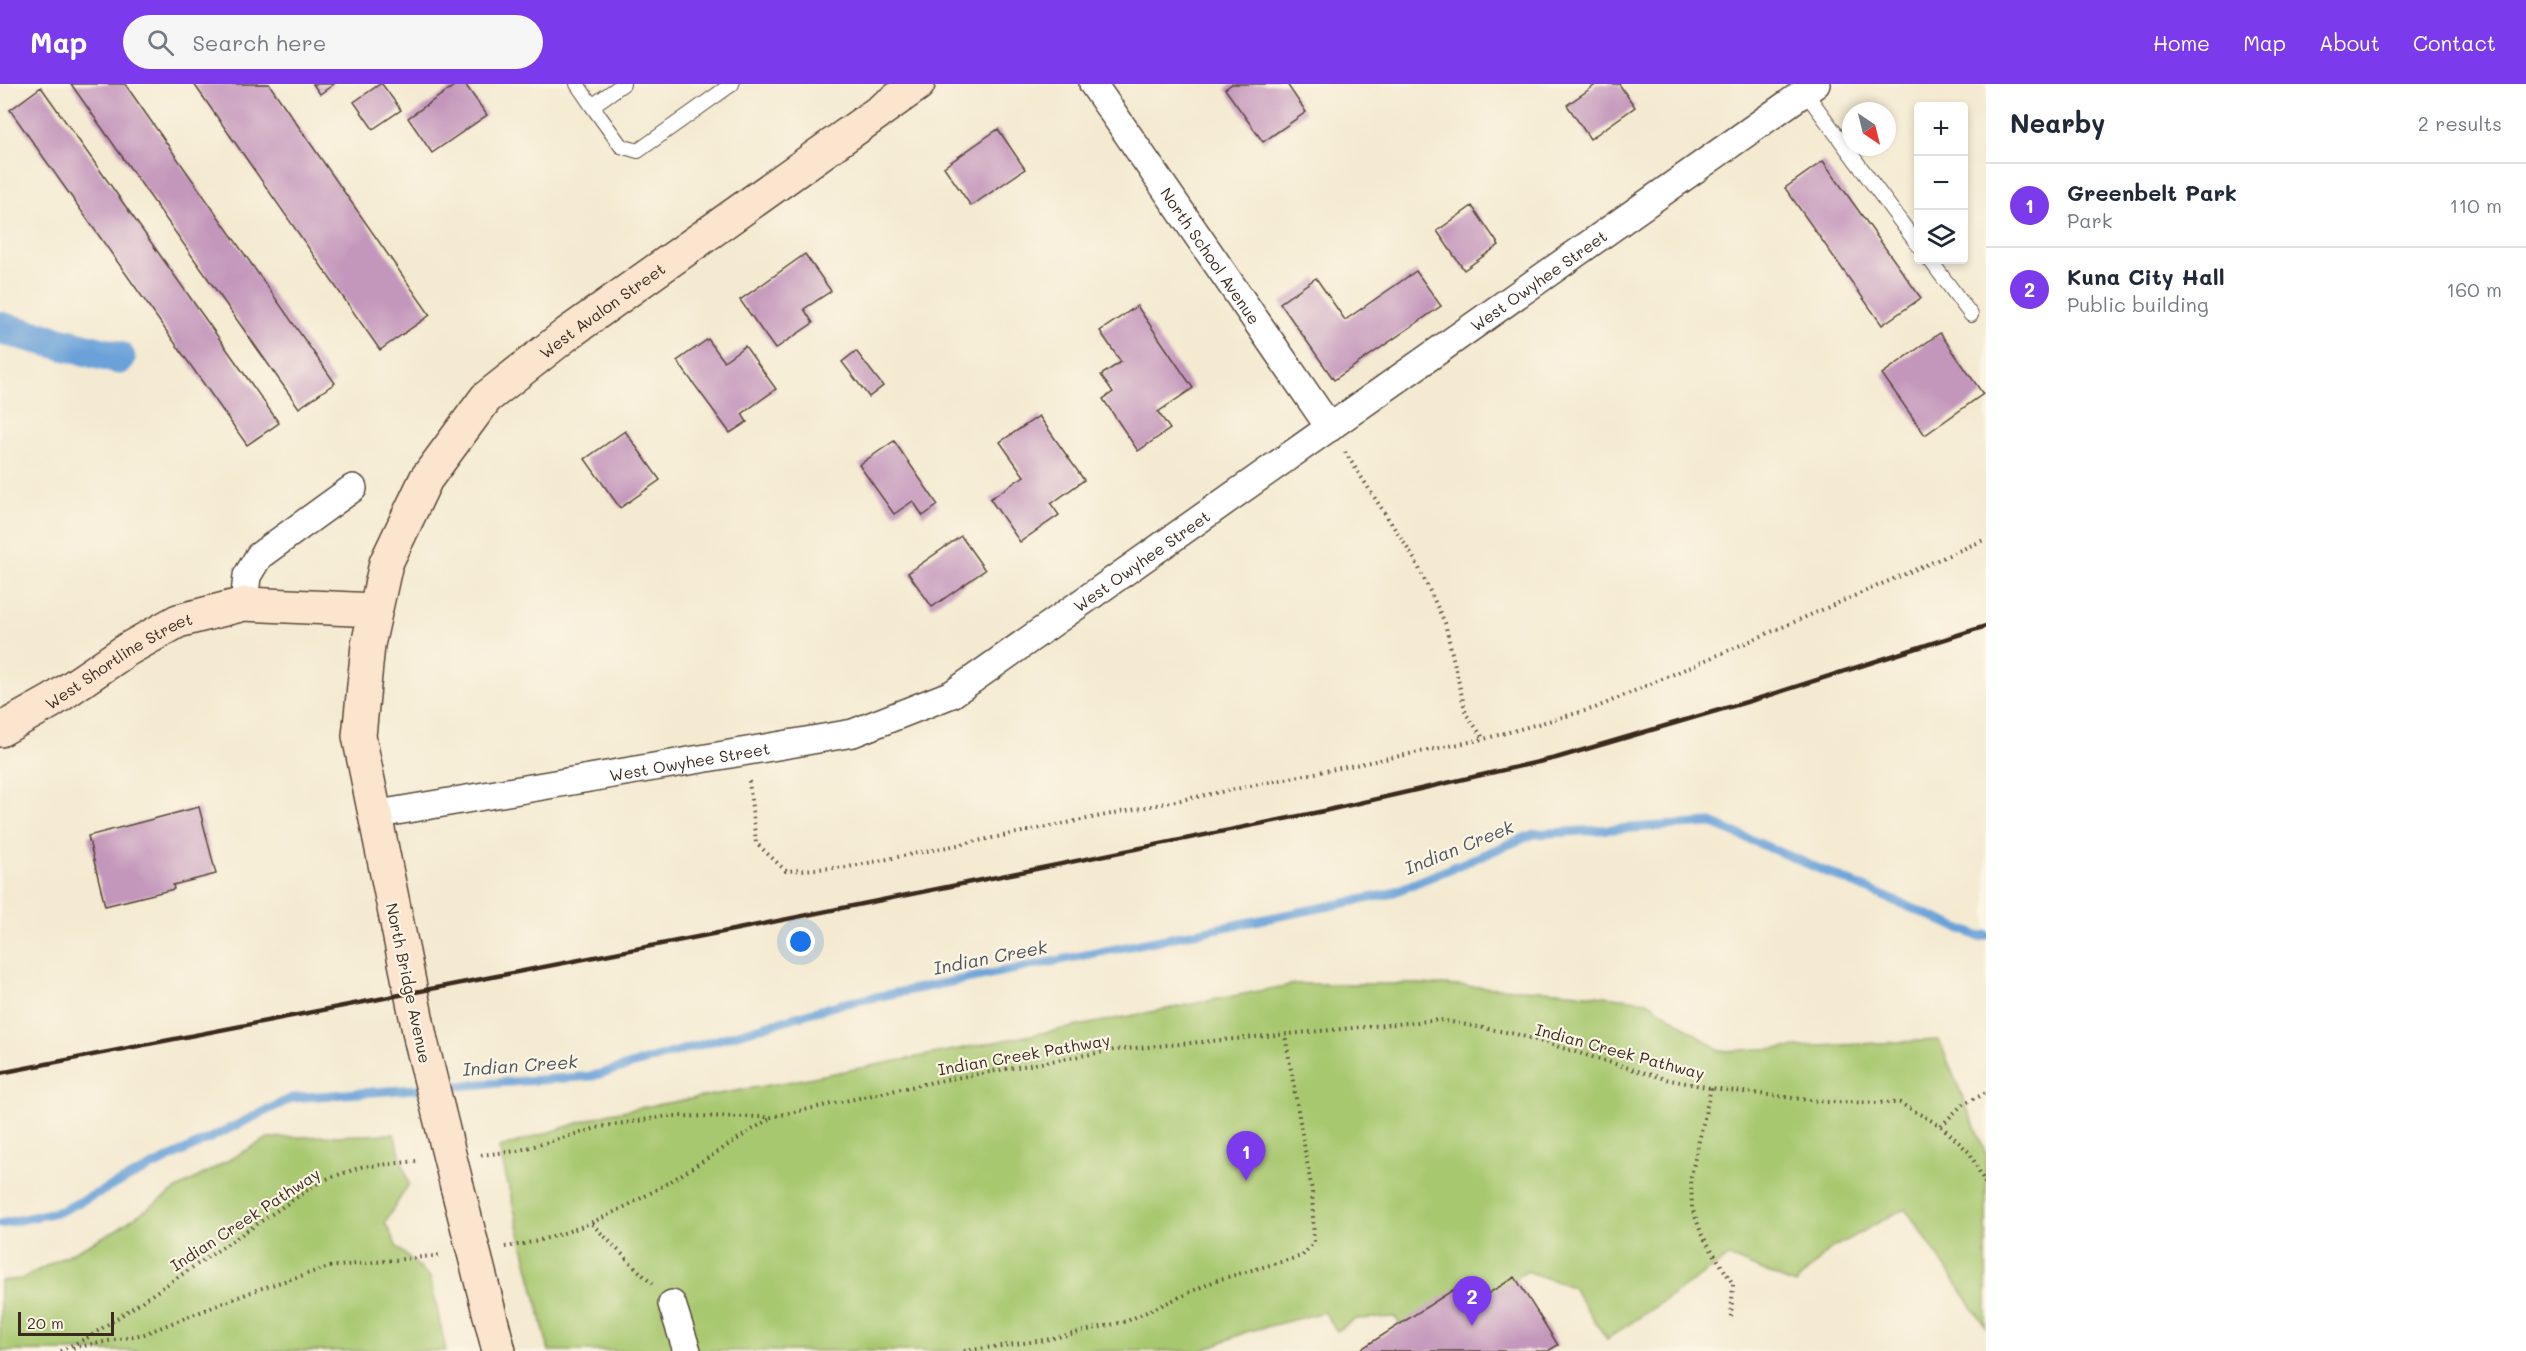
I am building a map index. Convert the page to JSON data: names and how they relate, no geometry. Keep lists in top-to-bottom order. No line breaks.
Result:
{"streets":{"main road":["West Avalon Street","West Shortline Street","North Bridge Avenue"],"street":["North School Avenue","West Owyhee Street"],"path":["Indian Creek Pathway"]},"crossings":[["North School Avenue","West Owyhee Street"],["West Owyhee Street","North Bridge Avenue"],["West Avalon Street","West Shortline Street"],["West Avalon Street","North Bridge Avenue"],["West Shortline Street","North Bridge Avenue"]],"water":["Indian Creek"],"scale_bar":"20 m","north":"bottom right","page":{"header":"Map","search":"Search here","nav":["Home","Map","About","Contact"],"heading":["Nearby","2 results"],"map_buttons":["+","−"],"list":[{"mark":"1","name":"Greenbelt Park","note":"Park","value":"110 m"},{"mark":"2","name":"Kuna City Hall","note":"Public building","value":"160 m"}],"pins":["1","2"],"scale":"20 m"}}
